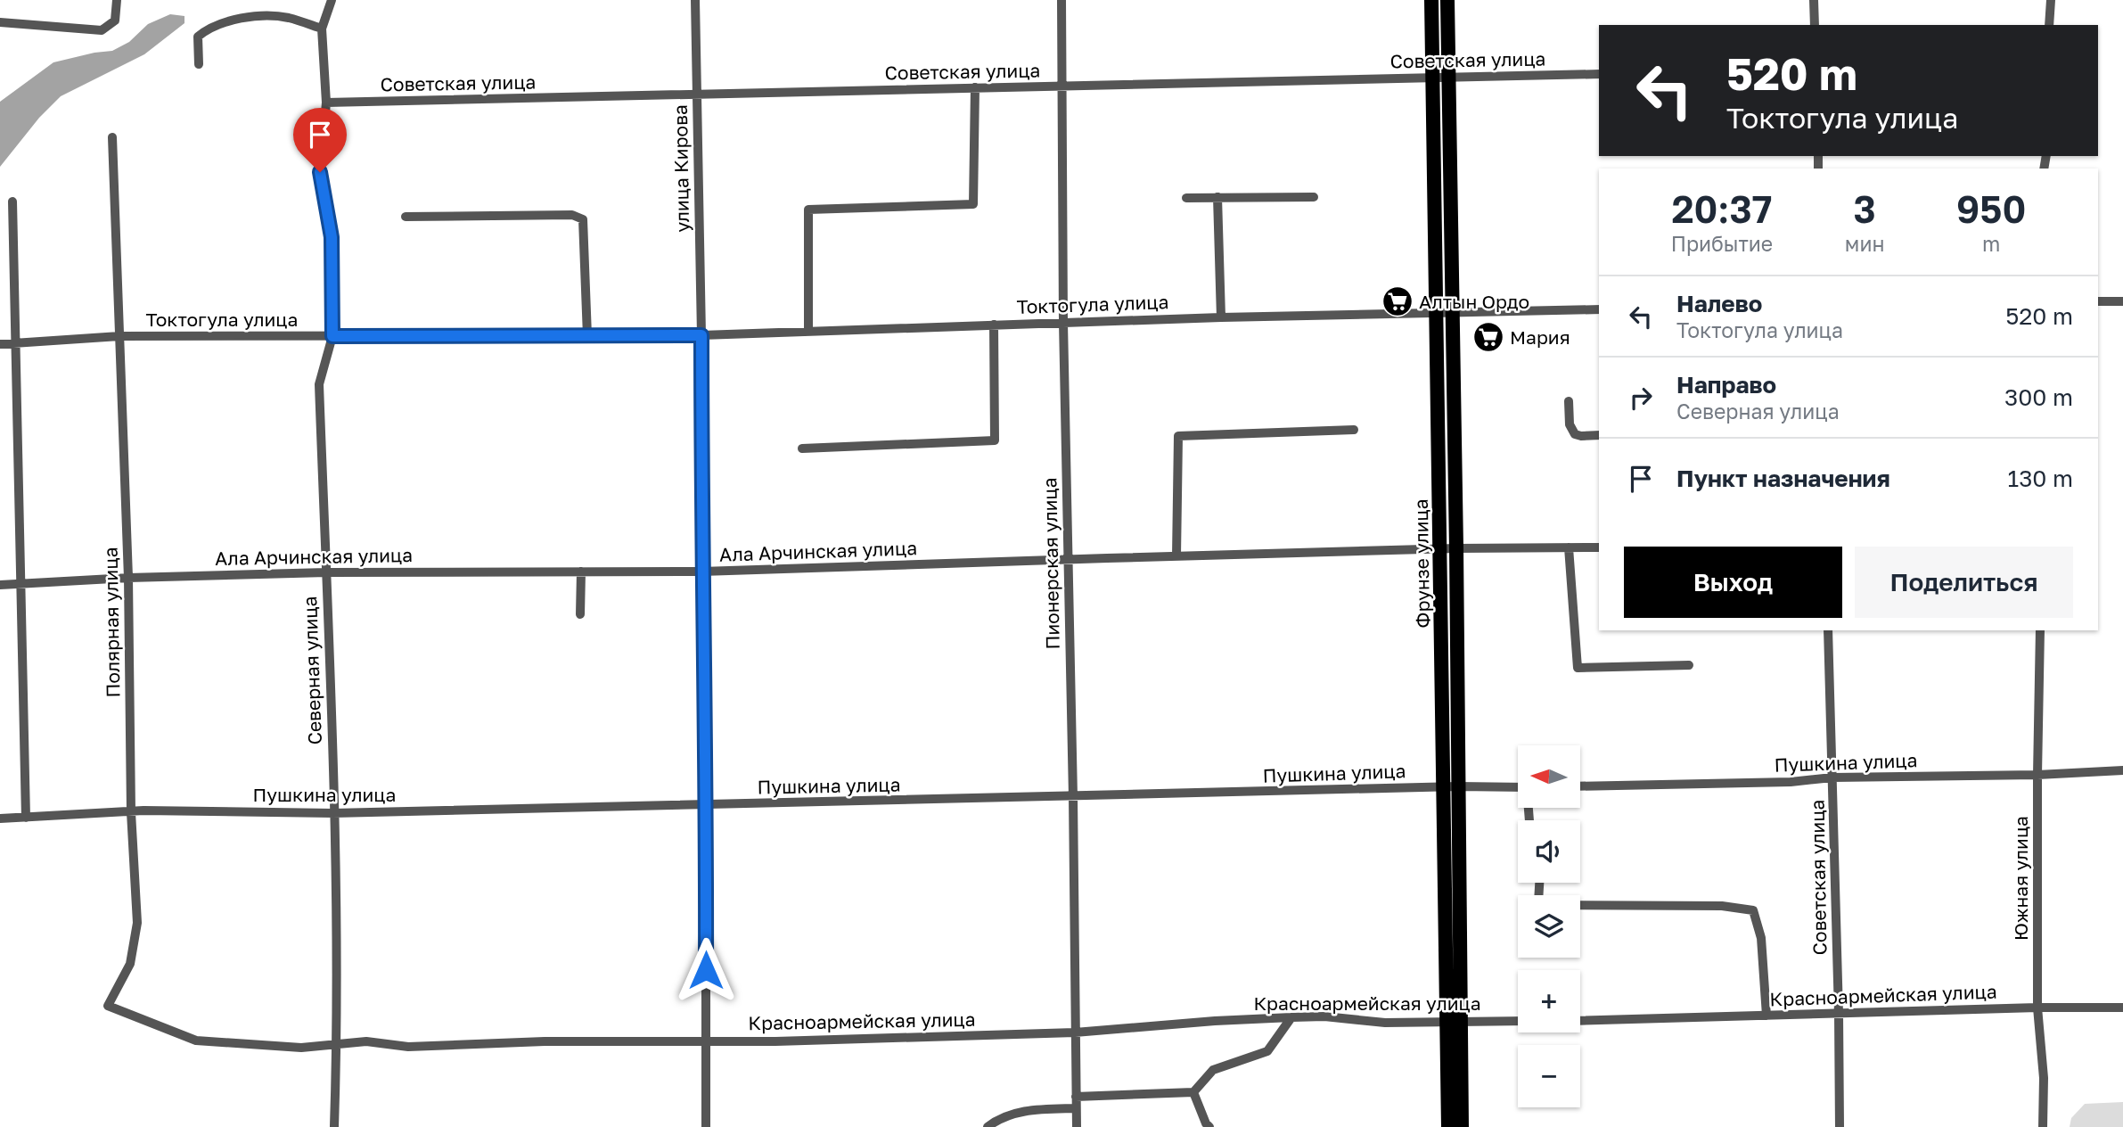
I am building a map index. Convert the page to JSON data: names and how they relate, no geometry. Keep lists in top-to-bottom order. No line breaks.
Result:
{"streets":{"main road":["Фрунзе улица"],"street":["Советская улица","улица Кирова","Токтогула улица","Ала Арчинская улица","Пионерская улица","Полярная улица","Северная улица","Пушкина улица","Южная улица","Красноармейская улица"]},"crossings":[["Советская улица","улица Кирова"],["Советская улица","Пионерская улица"],["Советская улица","Фрунзе улица"],["Советская улица","Северная улица"],["Советская улица","Пушкина улица"],["Советская улица","Красноармейская улица"],["улица Кирова","Токтогула улица"],["улица Кирова","Ала Арчинская улица"],["улица Кирова","Пушкина улица"],["улица Кирова","Красноармейская улица"],["Токтогула улица","Пионерская улица"],["Токтогула улица","Фрунзе улица"],["Токтогула улица","Полярная улица"],["Токтогула улица","Северная улица"],["Ала Арчинская улица","Пионерская улица"],["Ала Арчинская улица","Фрунзе улица"],["Ала Арчинская улица","Полярная улица"],["Ала Арчинская улица","Северная улица"],["Пионерская улица","Пушкина улица"],["Пионерская улица","Красноармейская улица"],["Фрунзе улица","Пушкина улица"],["Фрунзе улица","Красноармейская улица"],["Полярная улица","Пушкина улица"],["Полярная улица","Красноармейская улица"],["Северная улица","Пушкина улица"],["Северная улица","Красноармейская улица"],["Пушкина улица","Южная улица"],["Южная улица","Красноармейская улица"]],"places":{"supermarket":["Алтын Ордо","Мария"]},"north":"left","page":{"turn":["520 m","Токтогула улица"],"eta":["20:37","Прибытие","3","мин","950","m"],"list":[{"name":"Налево","note":"Токтогула улица","value":"520 m"},{"name":"Направо","note":"Северная улица","value":"300 m"},{"name":"Пункт назначения","value":"130 m"}],"buttons":["Выход","Поделиться"],"map_buttons":["+","−"]}}
